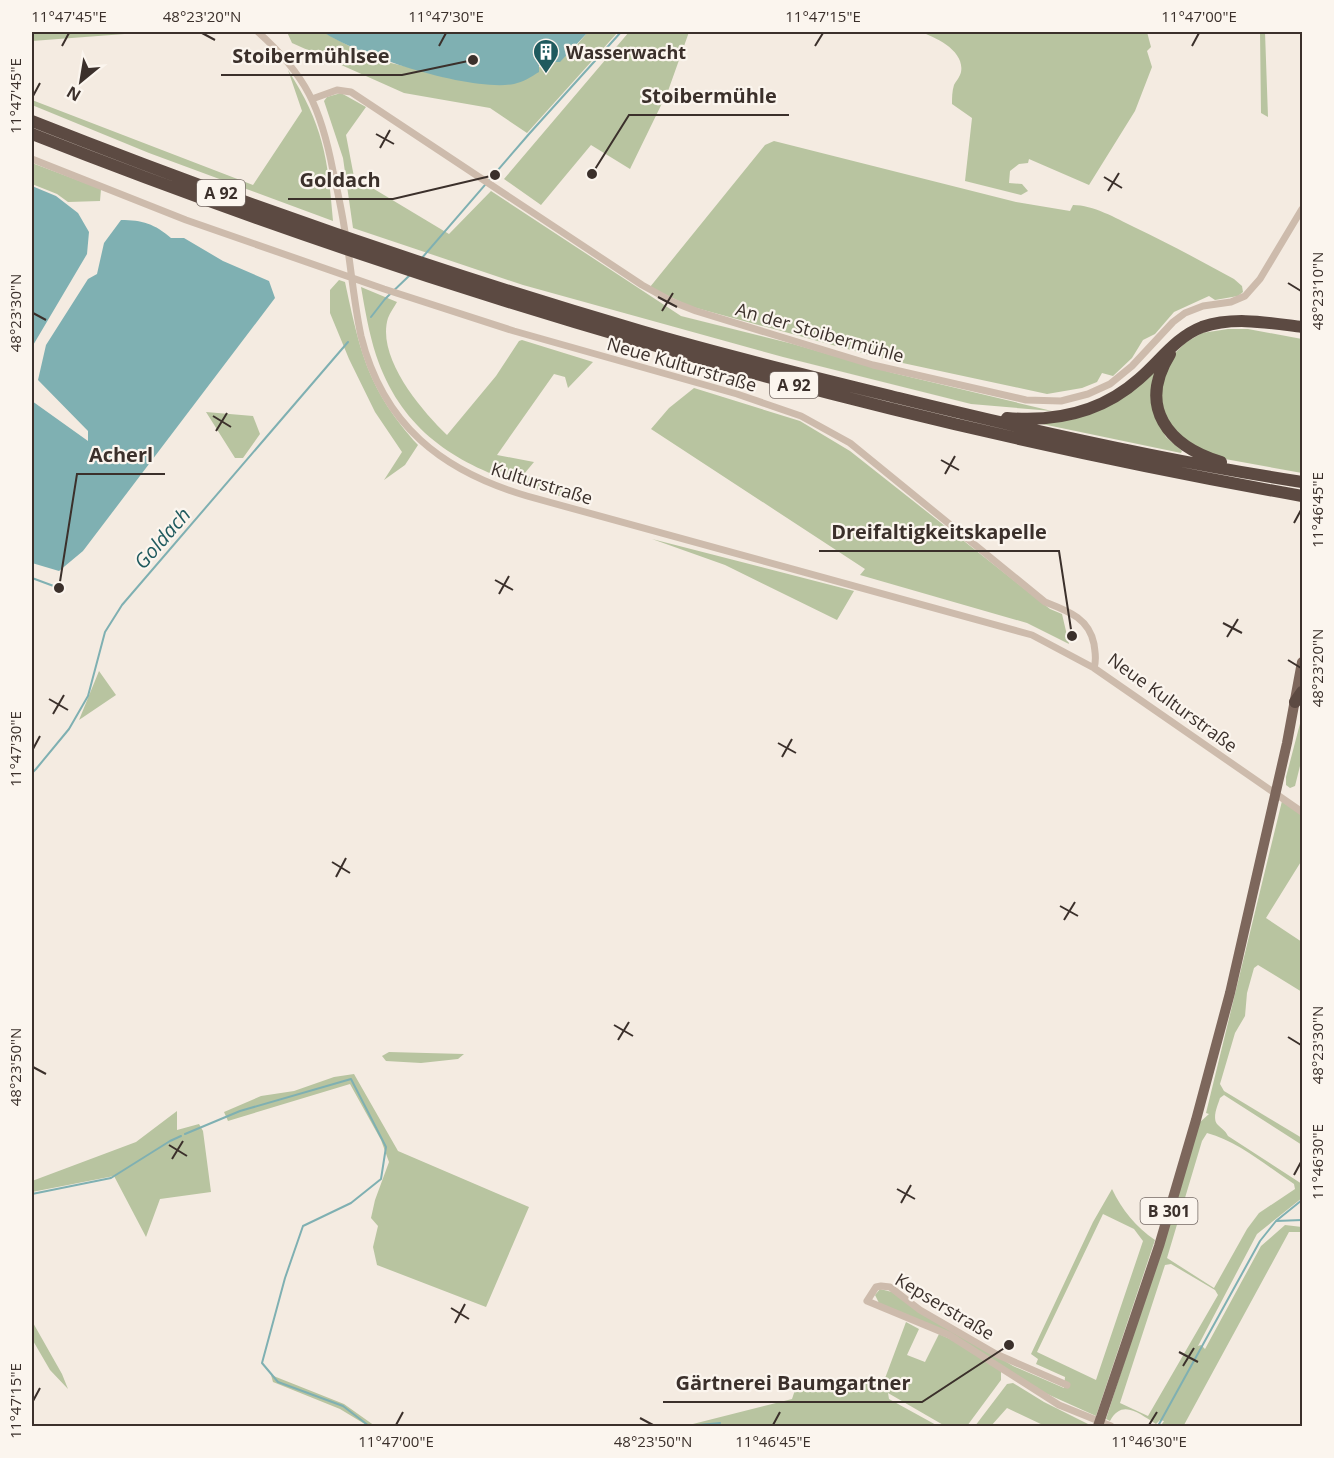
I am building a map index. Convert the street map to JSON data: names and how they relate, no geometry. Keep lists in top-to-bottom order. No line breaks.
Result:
{"streets":{"highway":["A 92"],"main road":["B 301"],"street":["An der Stoibermühle","Neue Kulturstraße","Kulturstraße","Kepserstraße"]},"crossings":[["An der Stoibermühle","Kulturstraße"],["Neue Kulturstraße","Kulturstraße"]],"water":["Goldach"],"places":{"other":["Stoibermühlsee","Stoibermühle","Goldach","Acherl","Dreifaltigkeitskapelle","Gärtnerei Baumgartner"],"building":["Wasserwacht"]},"north":"bottom left","coordinates":["11°47'45\"E","48°23'20\"N","11°47'30\"E","11°47'15\"E","11°47'00\"E","48°23'10\"N","48°23'30\"N","11°46'45\"E","48°23'50\"N","11°46'30\"E"]}
